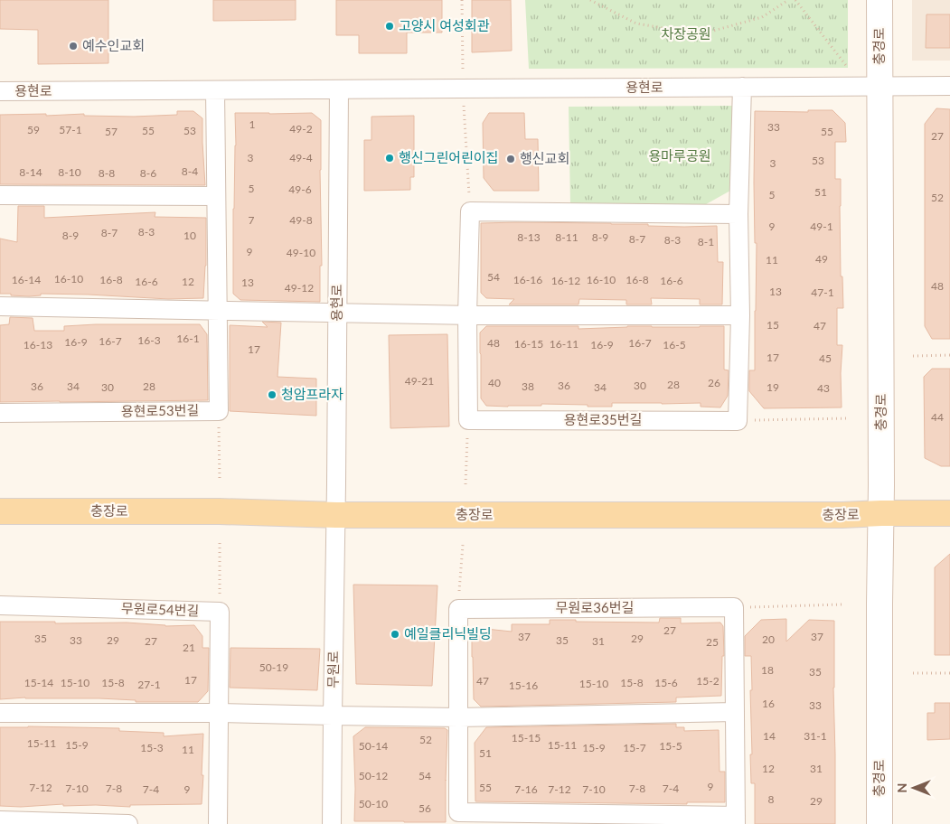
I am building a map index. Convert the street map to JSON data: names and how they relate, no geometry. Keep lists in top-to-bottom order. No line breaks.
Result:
{"streets":{"main road":["충경로","충장로"],"street":["용현로","용현로53번길","용현로35번길","무원로36번길","무원로54번길","무원로"]},"crossings":[["충경로","용현로"],["충경로","충장로"],["용현로","용현로53번길"],["용현로","충장로"],["용현로","무원로"],["충장로","무원로"]],"parks":["차장공원","용마루공원"],"places":["고양시 여성회관","예수인교회","행신그린어린이집","행신교회","청암프라자","예일클리닉빌딩"],"house_numbers":["1","33","49-2","59","57-1","55","53","57","55","27","3","49-4","53","3","8-4","8-14","8-10","8-8","8-6","5","49-6","51","5","52","7","49-8","9","49-1","8-3","8-7","8-9","10","8-13","8-11","8-9","8-7","8-3","8-1","9","49-10","49","11","54","16-10","16-14","16-8","16-16","16-10","16-8","16-12","16-6","16-6","12","13","48","49-12","13","47-1","15","47","16-1","16-3","16-7","16-9","48","16-7","16-15","16-11","16-13","16-9","16-5","17","17","45","49-21","40","26","28","36","30","36","34","28","38","30","34","19","43","44","27","37","37","35","29","20","33","29","35","27","31","25","21","50-19","18","35","17","47","15-2","15-14","15-10","15-8","15-8","15-6","15-10","27-1","15-16","16","33","14","31-1","15-15","52","15-11","15-9","15-11","50-14","15-5","15-3","15-9","15-7","11","51","12","31","50-12","54","9","7-12","55","7-10","7-8","7-8","7-4","7-4","9","7-16","7-12","7-10","8","29","50-10","56"],"north":"left"}
